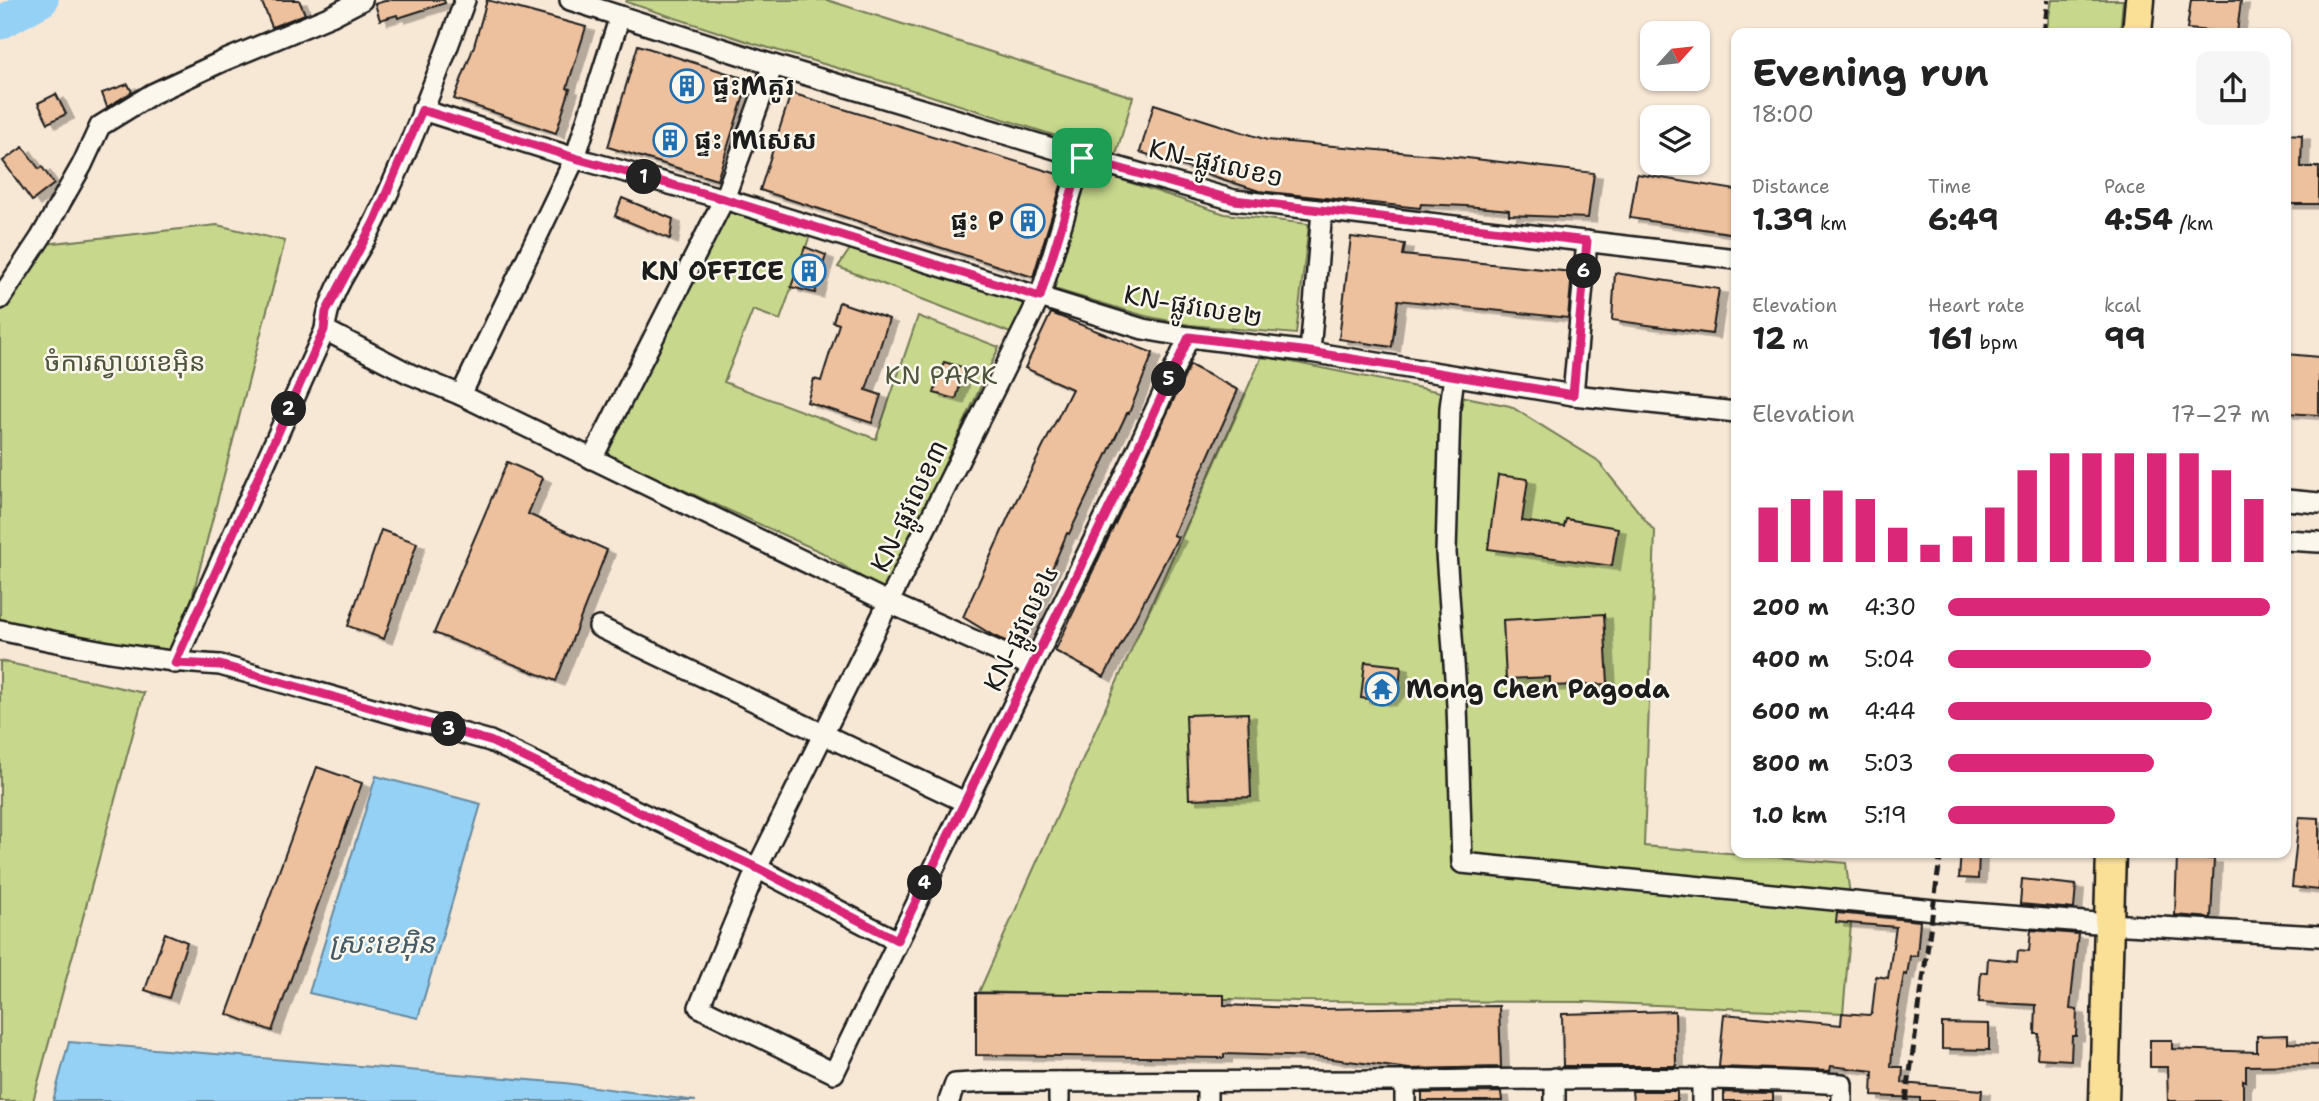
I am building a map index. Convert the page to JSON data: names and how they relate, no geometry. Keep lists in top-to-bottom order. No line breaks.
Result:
{"streets":{"street":["KN-ផ្លូវលេខ១","KN-ផ្លូវលេខ២","KN-ផ្លូវលេខ៣","KN-ផ្លូវលេខ៤"]},"crossings":[["KN-ផ្លូវលេខ១","KN-ផ្លូវលេខ៣"],["KN-ផ្លូវលេខ២","KN-ផ្លូវលេខ៣"],["KN-ផ្លូវលេខ២","KN-ផ្លូវលេខ៤"],["KN-ផ្លូវលេខ៣","KN-ផ្លូវលេខ៤"]],"water":["ស្រះខេអ៊ិន"],"parks":["ចំការស្វាយខេអ៊ិន","KN PARK"],"places":{"building":["ផ្ទះMគូរ","ផ្ទះ Mសេស","ផ្ទះ P","KN OFFICE"],"temple":["Mong Chen Pagoda"]},"north":"top right","page":{"heading":["Evening run","18:00"],"stats":[["Distance","1.39 km"],["Time","6:49"],["Pace","4:54 /km"],["Elevation","12 m"],["Heart rate","161 bpm"],["kcal","99"]],"pins":["1","6","5","2","3","4"],"chart":["Elevation","17–27 m"],"list":[{"name":"200 m","note":"4:30"},{"name":"400 m","note":"5:04"},{"name":"600 m","note":"4:44"},{"name":"800 m","note":"5:03"},{"name":"1.0 km","note":"5:19"}]}}
